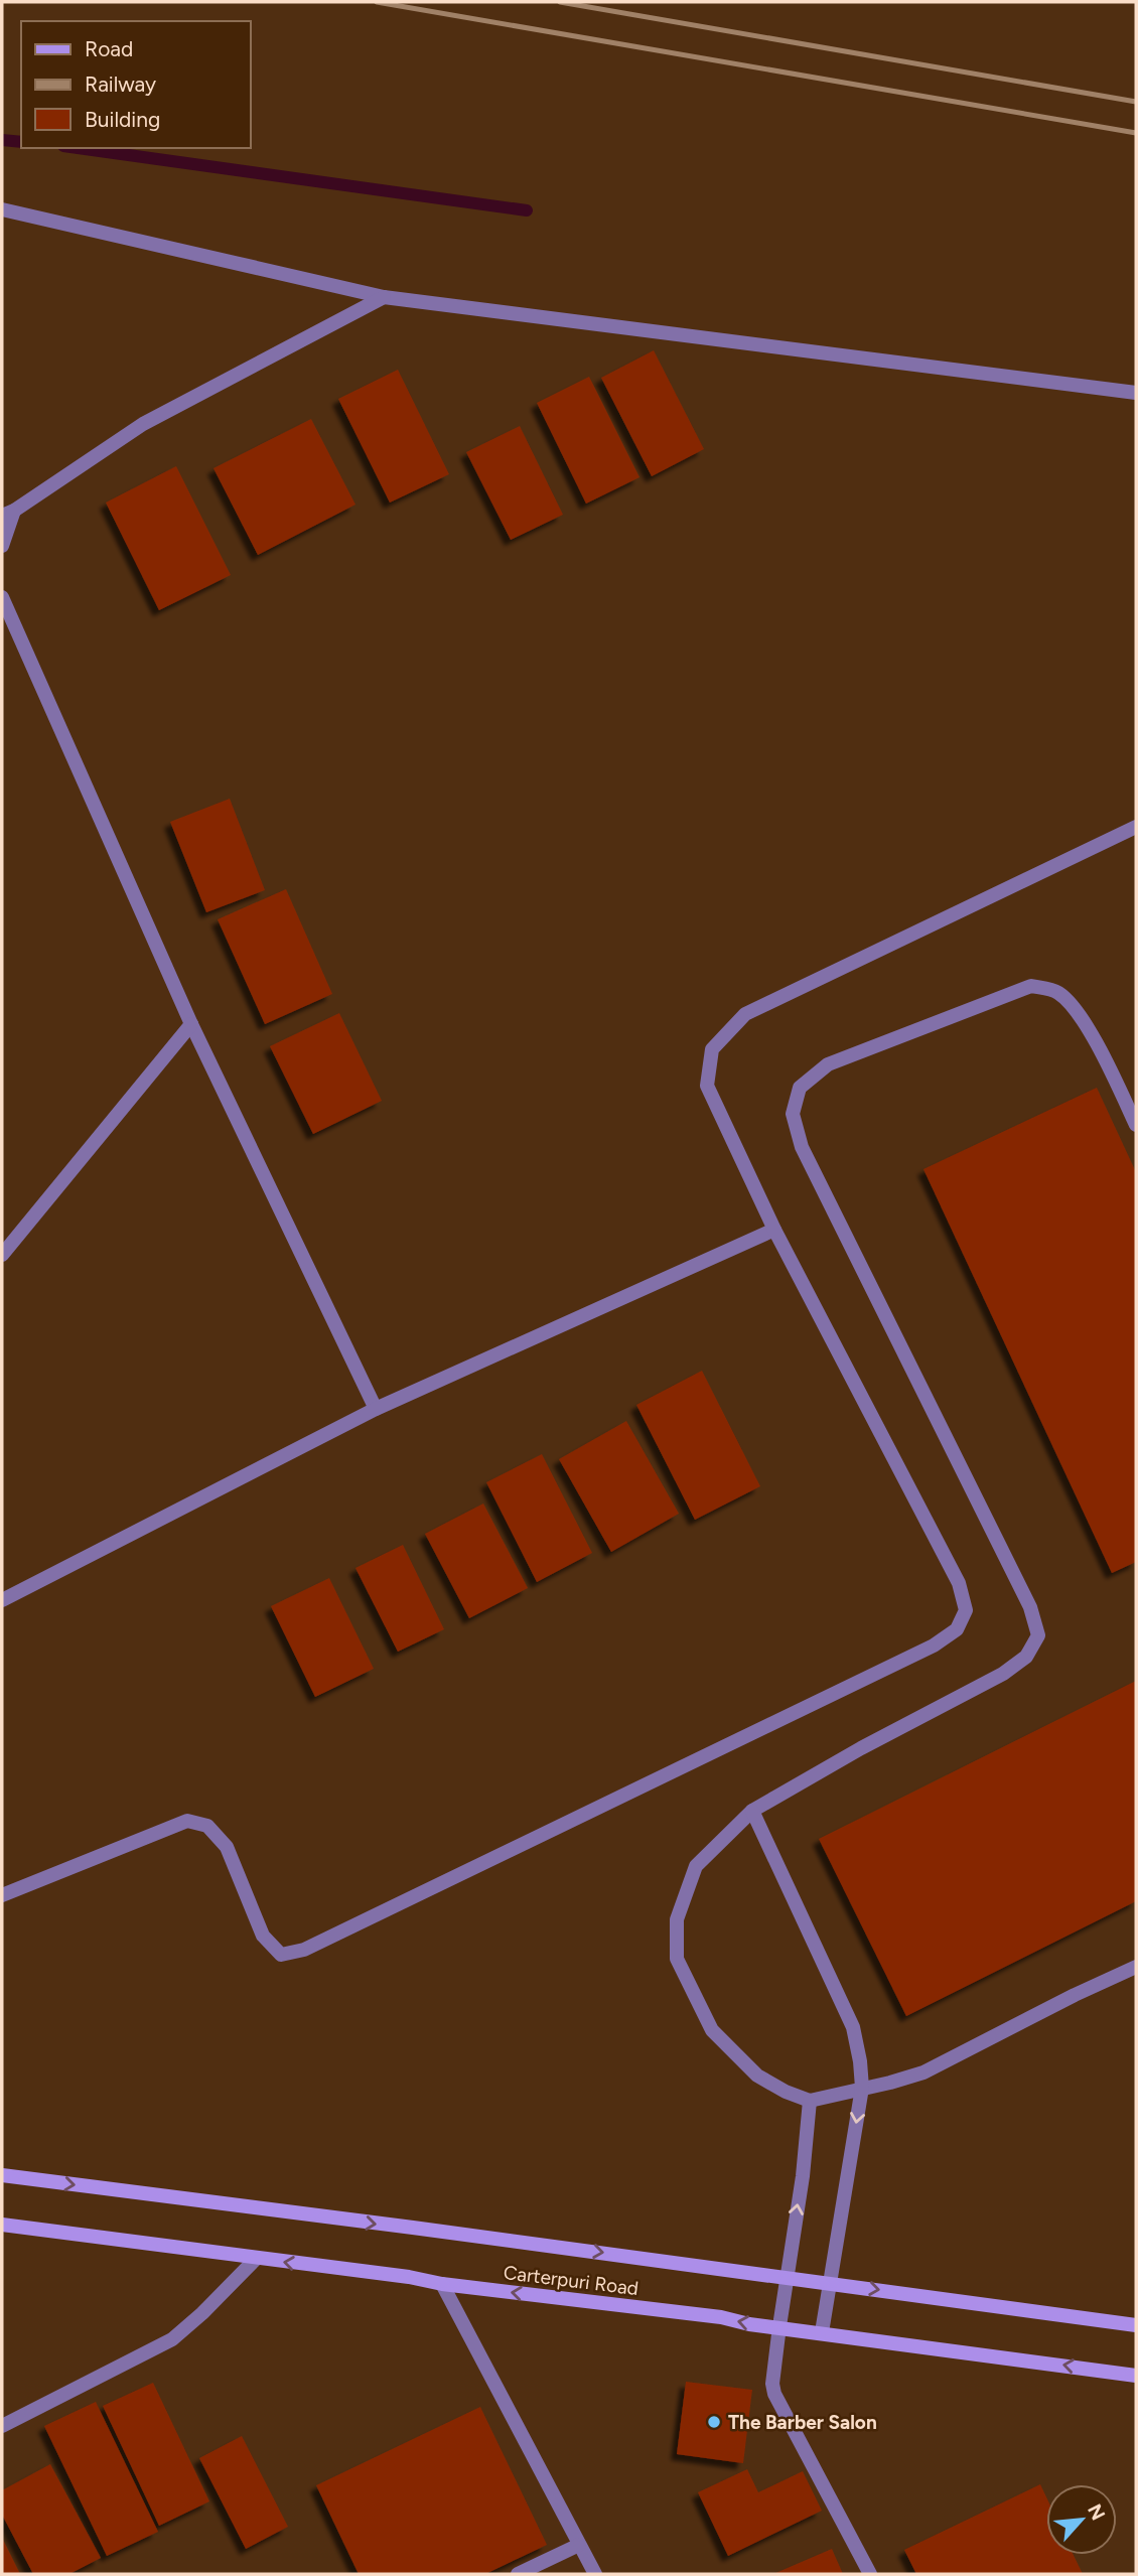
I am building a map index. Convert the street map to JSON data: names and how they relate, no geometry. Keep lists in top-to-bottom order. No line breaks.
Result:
{"streets":{"main road":["Carterpuri Road"]},"places":["The Barber Salon"],"legend":["Road","Railway","Building"],"north":"top right"}
